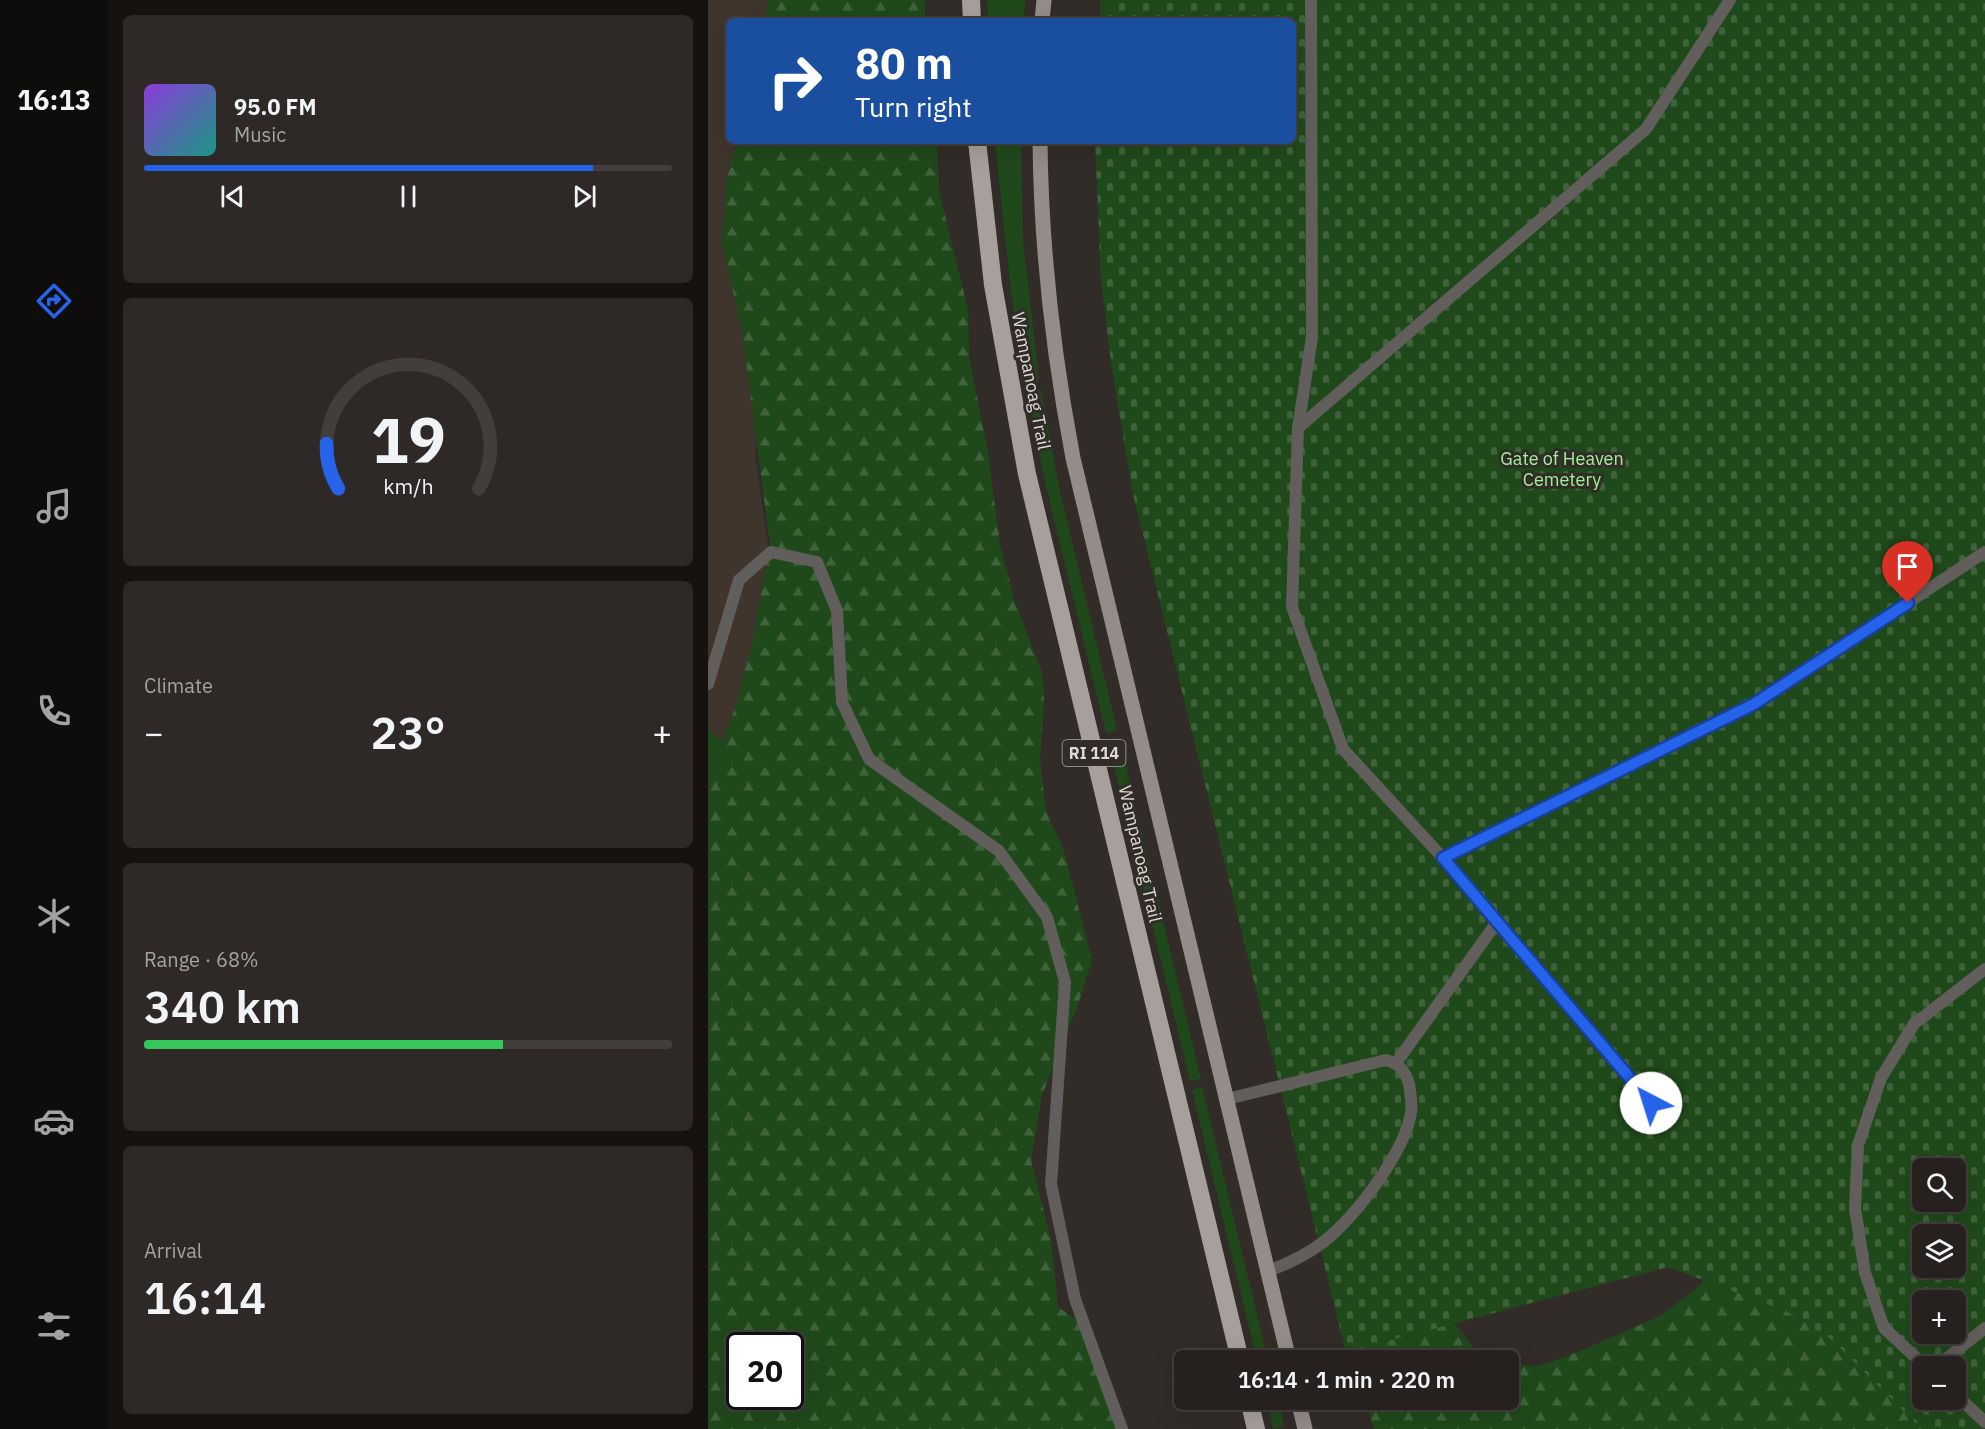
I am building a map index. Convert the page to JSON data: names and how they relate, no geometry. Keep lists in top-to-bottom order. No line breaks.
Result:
{"streets":{"highway":["Wampanoag Trail","RI 114"]},"parks":["Gate of Heaven Cemetery"],"page":{"tabs":"16:13","turn":["80 m","Turn right"],"song":["95.0 FM","Music"],"tile":["Climate",["Range · 68%","340 km"],["Arrival","16:14"]],"heat":["−","23°","+"],"map_buttons":["+","−"],"limit":"20","trip":"16:14 · 1 min · 220 m","gauge":["19","km/h"]}}
